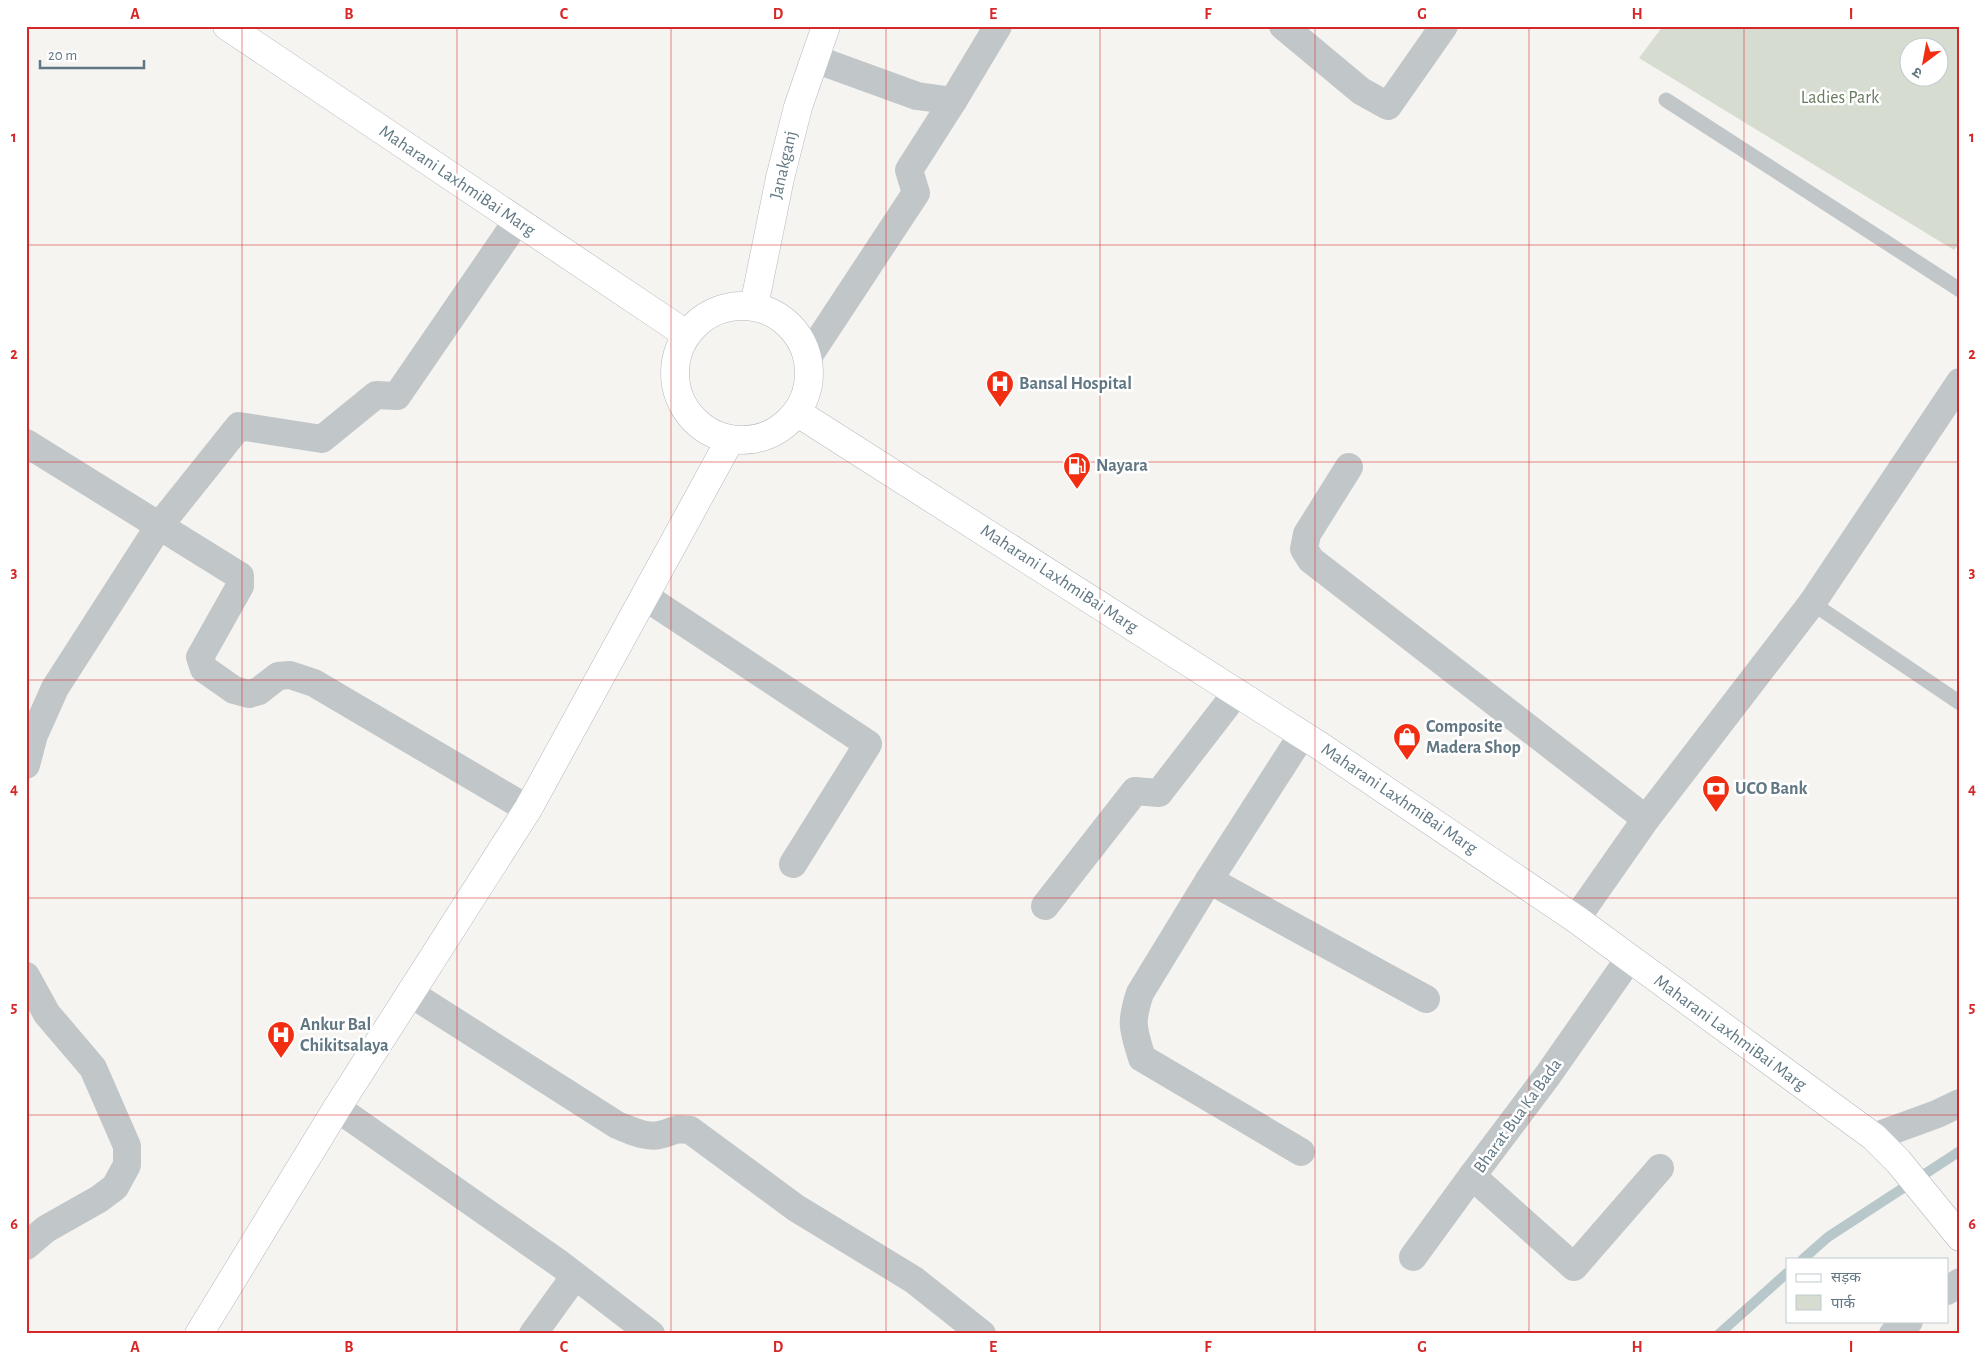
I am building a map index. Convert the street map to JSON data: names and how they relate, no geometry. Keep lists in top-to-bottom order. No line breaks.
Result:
{"streets":{"main road":["Janakganj","Maharani LaxhmiBai Marg"],"street":["Bharat Bua Ka Bada"]},"crossings":[["Janakganj","Maharani LaxhmiBai Marg"],["Maharani LaxhmiBai Marg","Bharat Bua Ka Bada"]],"parks":["Ladies Park"],"places":{"hospital":["Bansal Hospital","Ankur Bal Chikitsalaya"],"fuel station":["Nayara"],"shop":["Composite Madera Shop"],"bank":["UCO Bank"]},"legend":["सड़क","पार्क"],"scale_bar":"20 m","north":"bottom left","grid":{"columns":["A","B","C","D","E","F","G","H","I"],"rows":["1","2","3","4","5","6"]}}
